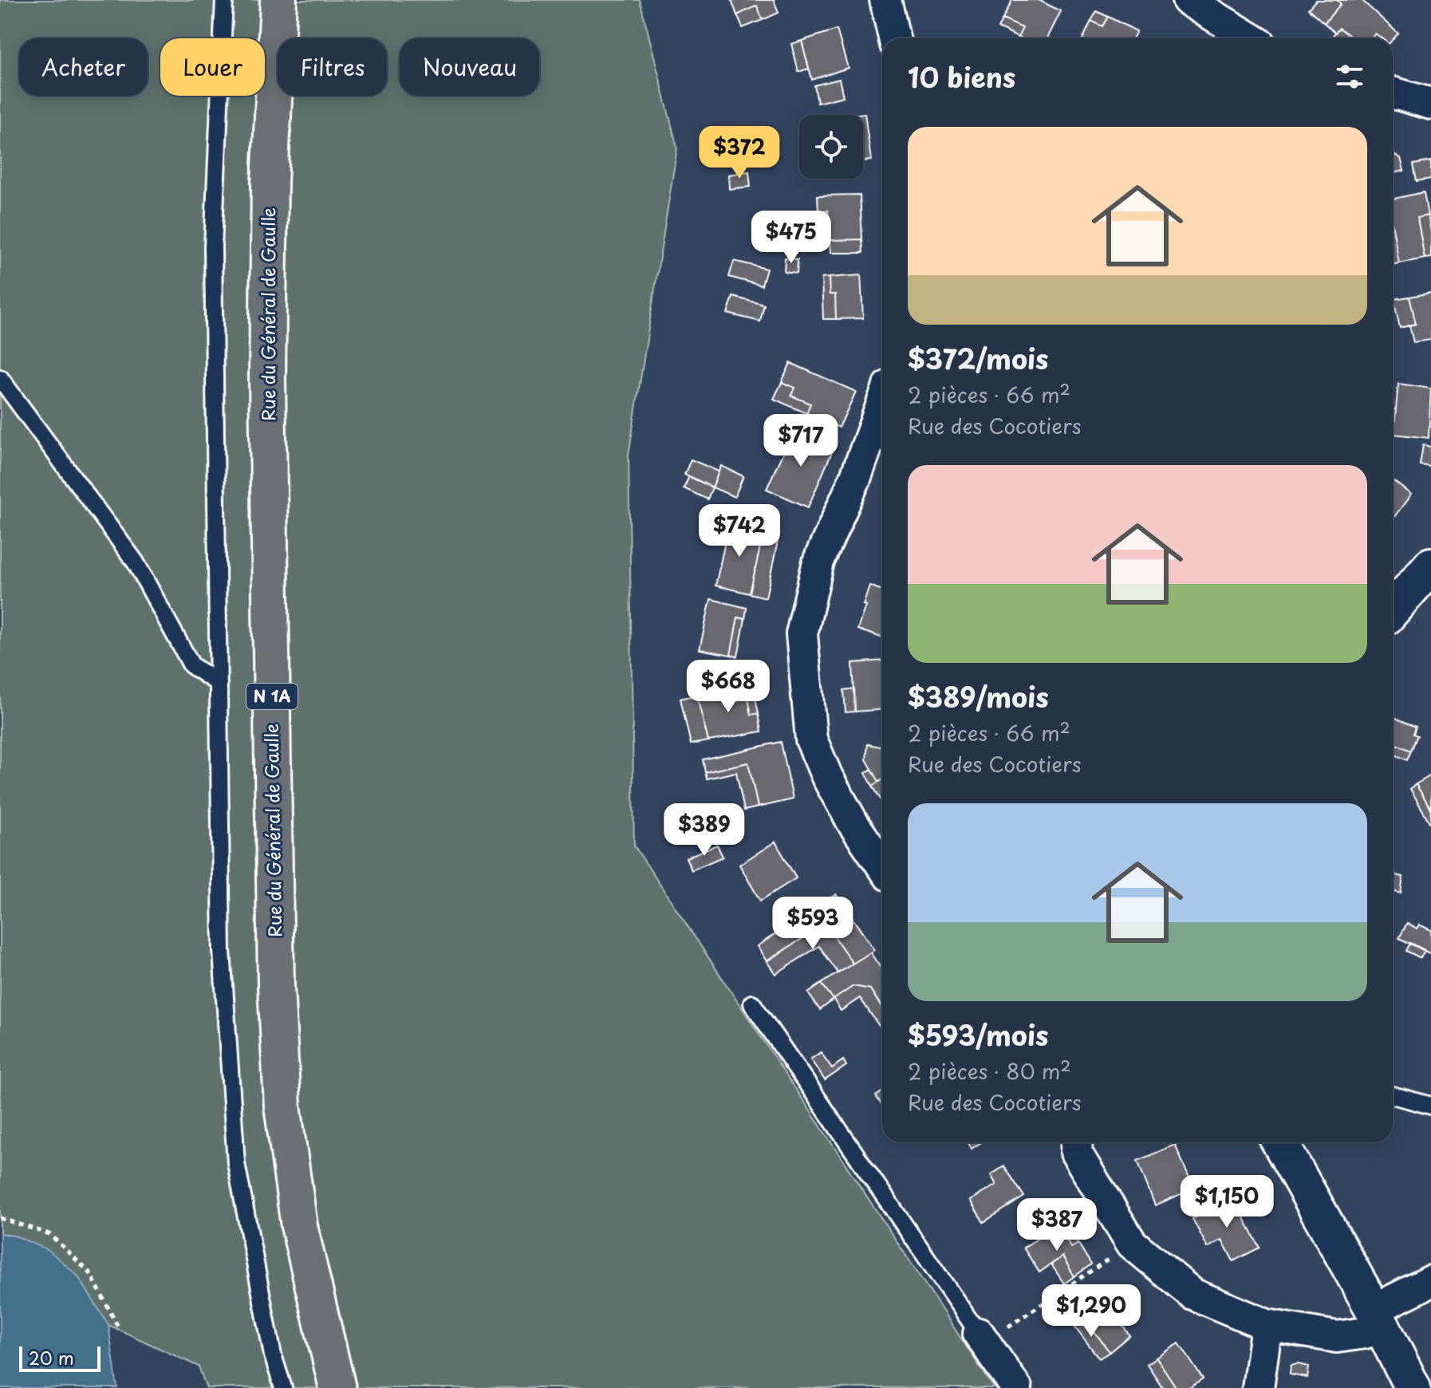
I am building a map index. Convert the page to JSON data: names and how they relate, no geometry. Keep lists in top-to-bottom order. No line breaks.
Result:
{"streets":{"main road":["Rue du Général de Gaulle","N 1A"]},"scale_bar":"20 m","page":{"chip":["Acheter","Louer","Filtres","Nouveau"],"heading":"10 biens","list":[{"name":"$372/mois","note":"2 pièces · 66 m² · Rue des Cocotiers"},{"name":"$389/mois","note":"2 pièces · 66 m² · Rue des Cocotiers"},{"name":"$593/mois","note":"2 pièces · 80 m² · Rue des Cocotiers"}],"price":["$372","$475","$717","$742","$668","$389","$593","$1,150","$387","$1,290"],"scale":"20 m"}}
